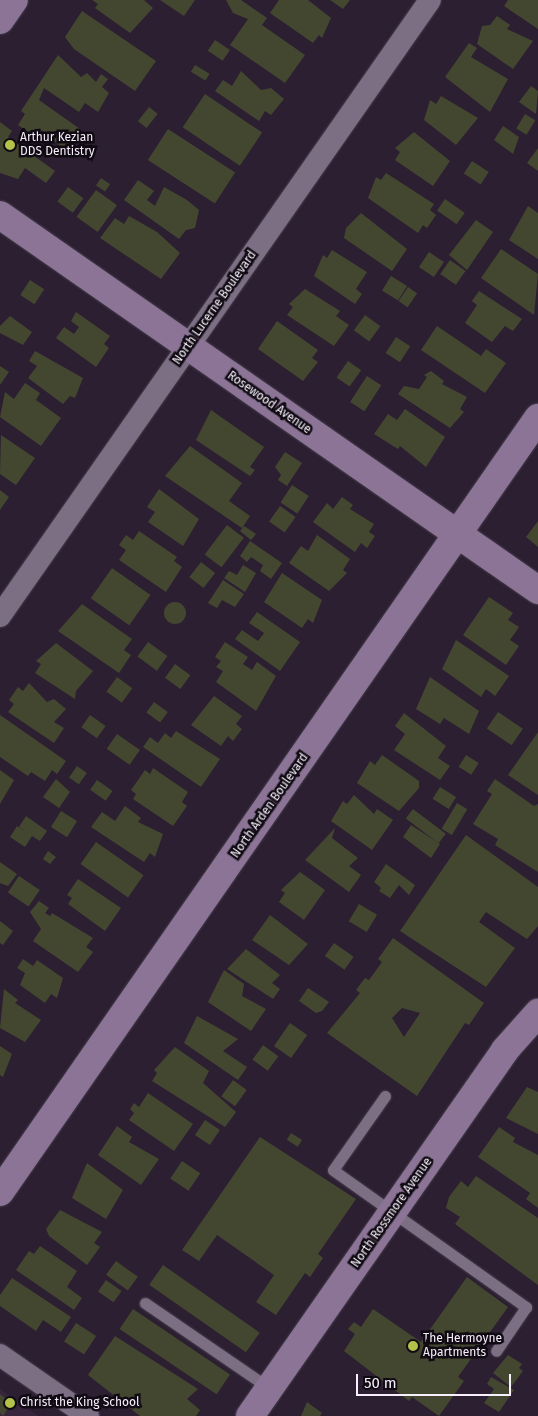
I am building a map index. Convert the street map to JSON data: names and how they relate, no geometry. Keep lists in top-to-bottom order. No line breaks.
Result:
{"streets":{"street":["North Lucerne Boulevard","Rosewood Avenue","North Arden Boulevard","North Rossmore Avenue"]},"crossings":[["North Lucerne Boulevard","Rosewood Avenue"],["Rosewood Avenue","North Arden Boulevard"]],"places":["Arthur Kezian DDS Dentistry","The Hermoyne Apartments","Christ the King School"],"scale_bar":"50 m"}
